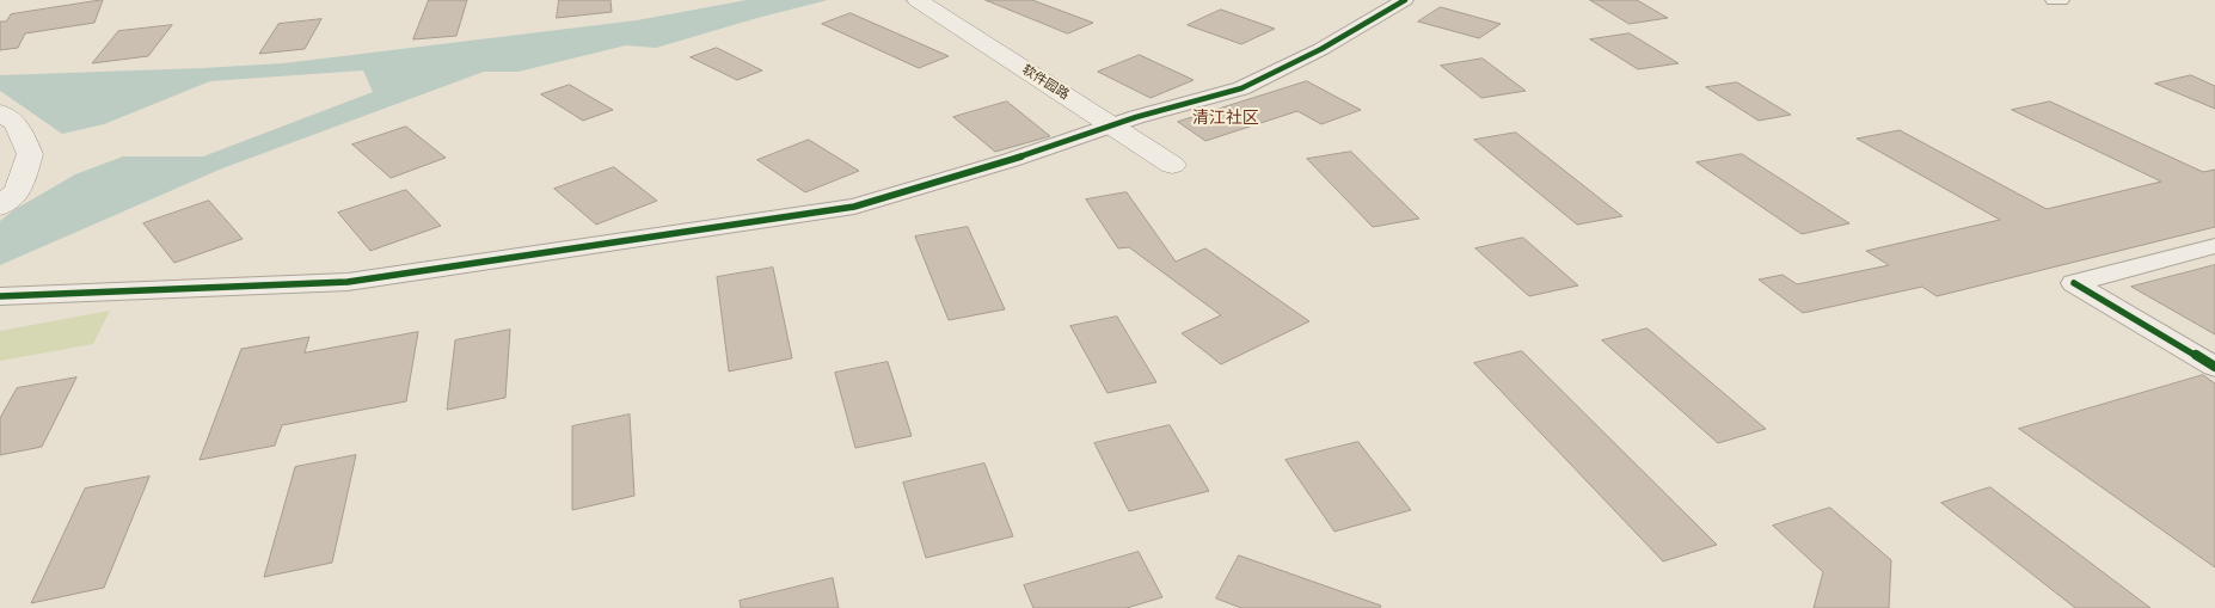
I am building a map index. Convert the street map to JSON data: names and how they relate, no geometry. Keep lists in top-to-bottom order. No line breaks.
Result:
{"streets":{"main road":["软件园路"]},"districts":["清江社区"]}
